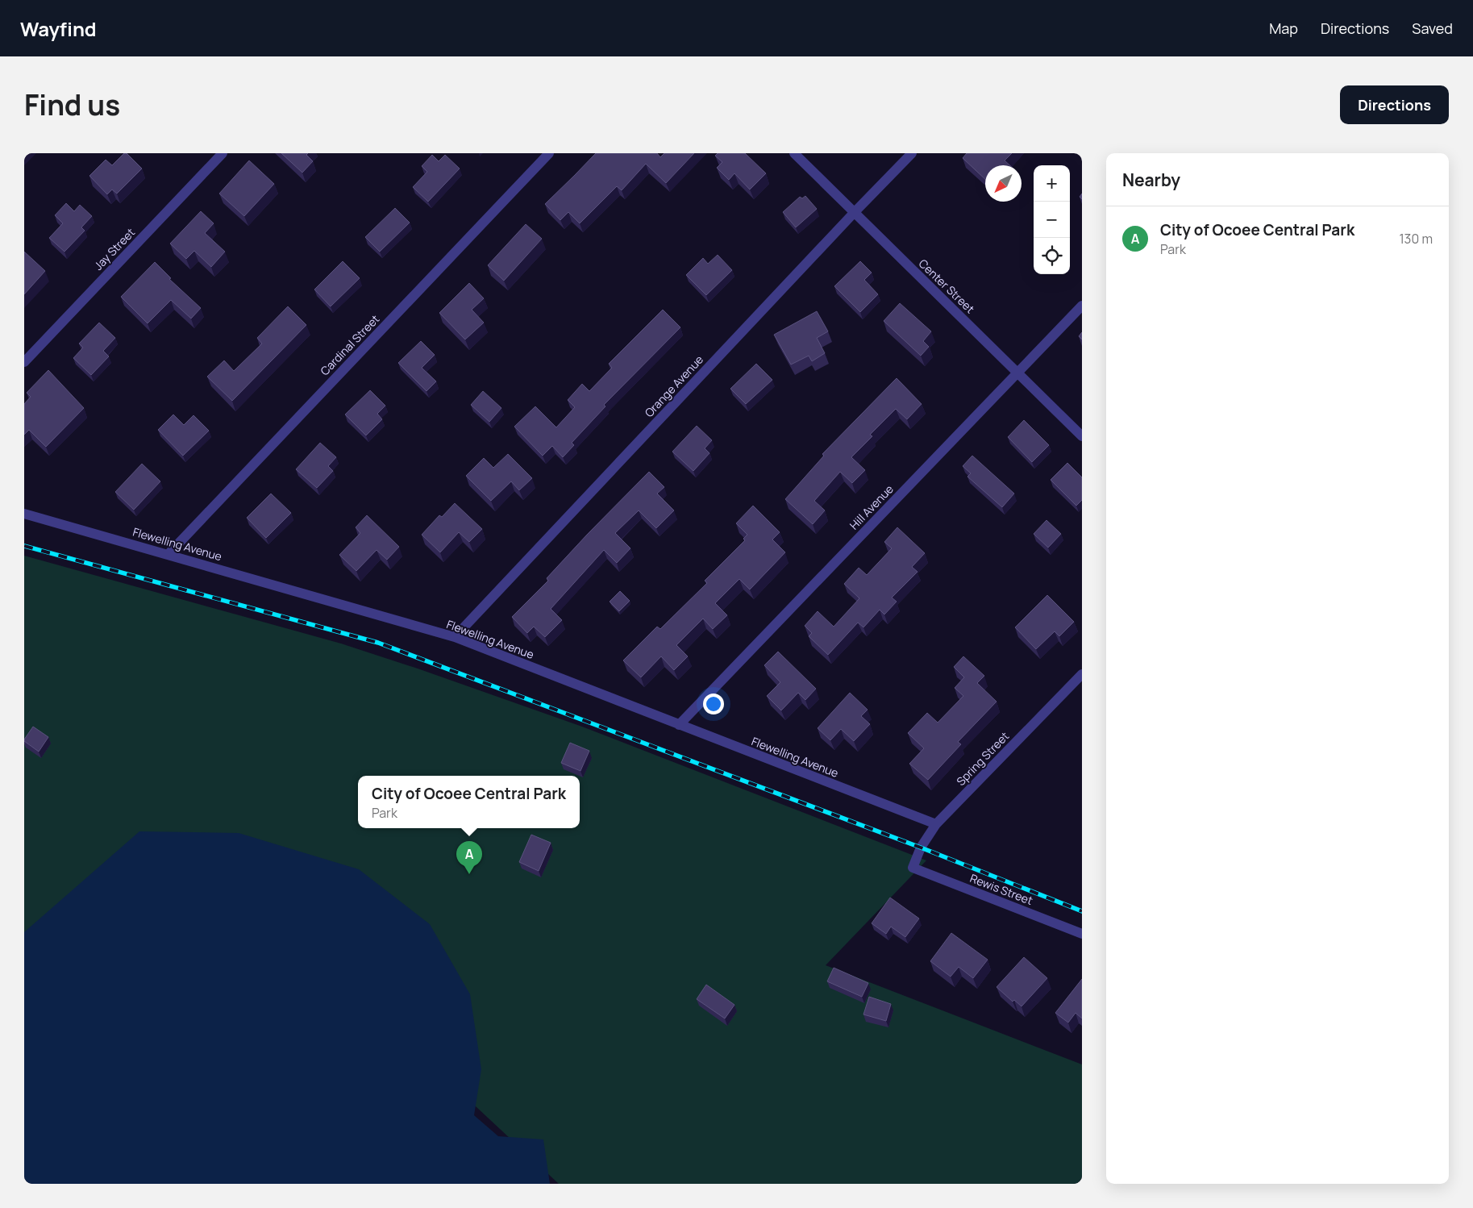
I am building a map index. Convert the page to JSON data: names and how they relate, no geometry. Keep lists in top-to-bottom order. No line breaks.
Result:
{"streets":{"street":["Jay Street","Center Street","Cardinal Street","Orange Avenue","Hill Avenue","Flewelling Avenue","Spring Street","Rewis Street"]},"crossings":[["Center Street","Orange Avenue"],["Center Street","Hill Avenue"],["Cardinal Street","Flewelling Avenue"],["Orange Avenue","Flewelling Avenue"],["Hill Avenue","Flewelling Avenue"],["Flewelling Avenue","Spring Street"],["Spring Street","Rewis Street"]],"north":"bottom left","page":{"header":"Wayfind","nav":["Map","Directions","Saved"],"title":"Find us","buttons":"Directions","heading":"Nearby","map_buttons":["+","−"],"list":[{"mark":"A","name":"City of Ocoee Central Park","note":"Park","value":"130 m"}],"popup":["City of Ocoee Central Park","Park"],"pins":"A"}}
